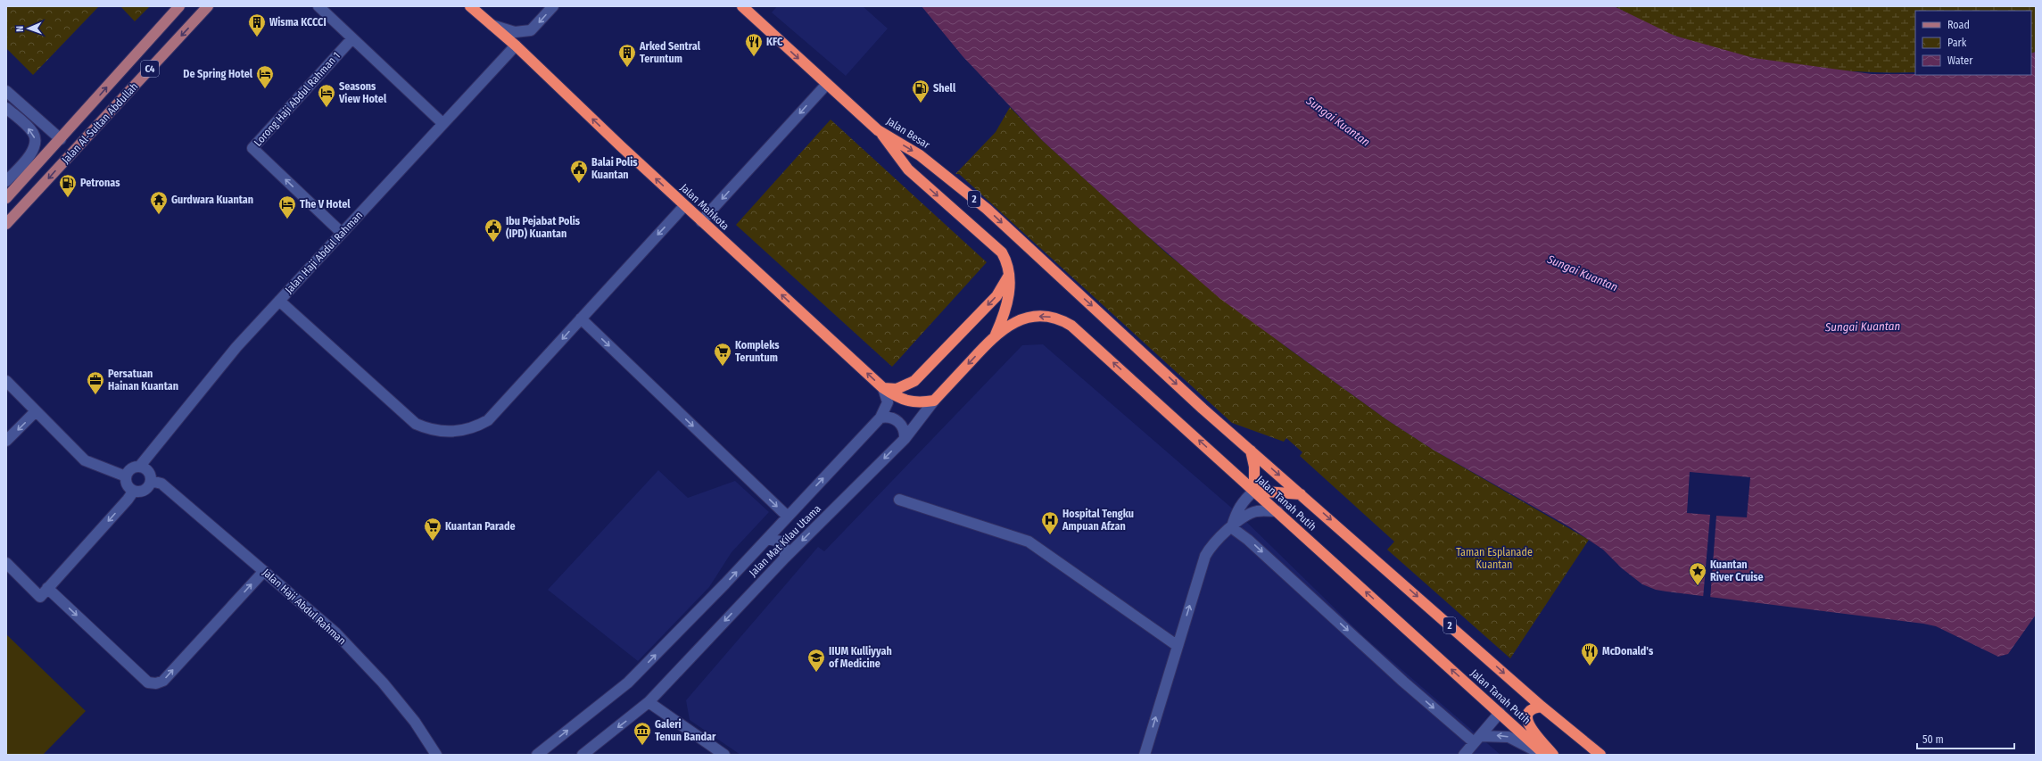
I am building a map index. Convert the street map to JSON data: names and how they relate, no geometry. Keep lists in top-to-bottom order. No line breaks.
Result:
{"streets":{"highway":["Jalan Besar","2","Jalan Mahkota","Jalan Tanah Putih","Jalan Mat Kilau Utama"],"main road":["C4","Jalan Al-Sultan Abdullah"],"street":["Lorong Haji Abdul Rahman 1","Jalan Haji Abdul Rahman"]},"crossings":[["Lorong Haji Abdul Rahman 1","Jalan Haji Abdul Rahman"],["Jalan Besar","Jalan Tanah Putih"],["Jalan Mahkota","Jalan Haji Abdul Rahman"],["Jalan Mahkota","Jalan Mat Kilau Utama"],["Jalan Tanah Putih","Jalan Mat Kilau Utama"]],"one_way":["Jalan Mahkota"],"water":["Sungai Kuantan"],"parks":["Taman Esplanade Kuantan"],"places":{"building":["Wisma KCCCI","Arked Sentral Teruntum"],"restaurant":["KFC","McDonald's"],"hotel":["De Spring Hotel","Seasons View Hotel","The V Hotel"],"fuel station":["Shell","Petronas"],"public building":["Balai Polis Kuantan","Ibu Pejabat Polis (IPD) Kuantan"],"temple":["Gurdwara Kuantan"],"supermarket":["Kompleks Teruntum","Kuantan Parade"],"office":["Persatuan Hainan Kuantan"],"hospital":["Hospital Tengku Ampuan Afzan"],"place":["Kuantan River Cruise"],"school or university":["IIUM Kulliyyah of Medicine"],"museum":["Galeri Tenun Bandar"]},"legend":["Road","Park","Water"],"scale_bar":"50 m","north":"left"}
